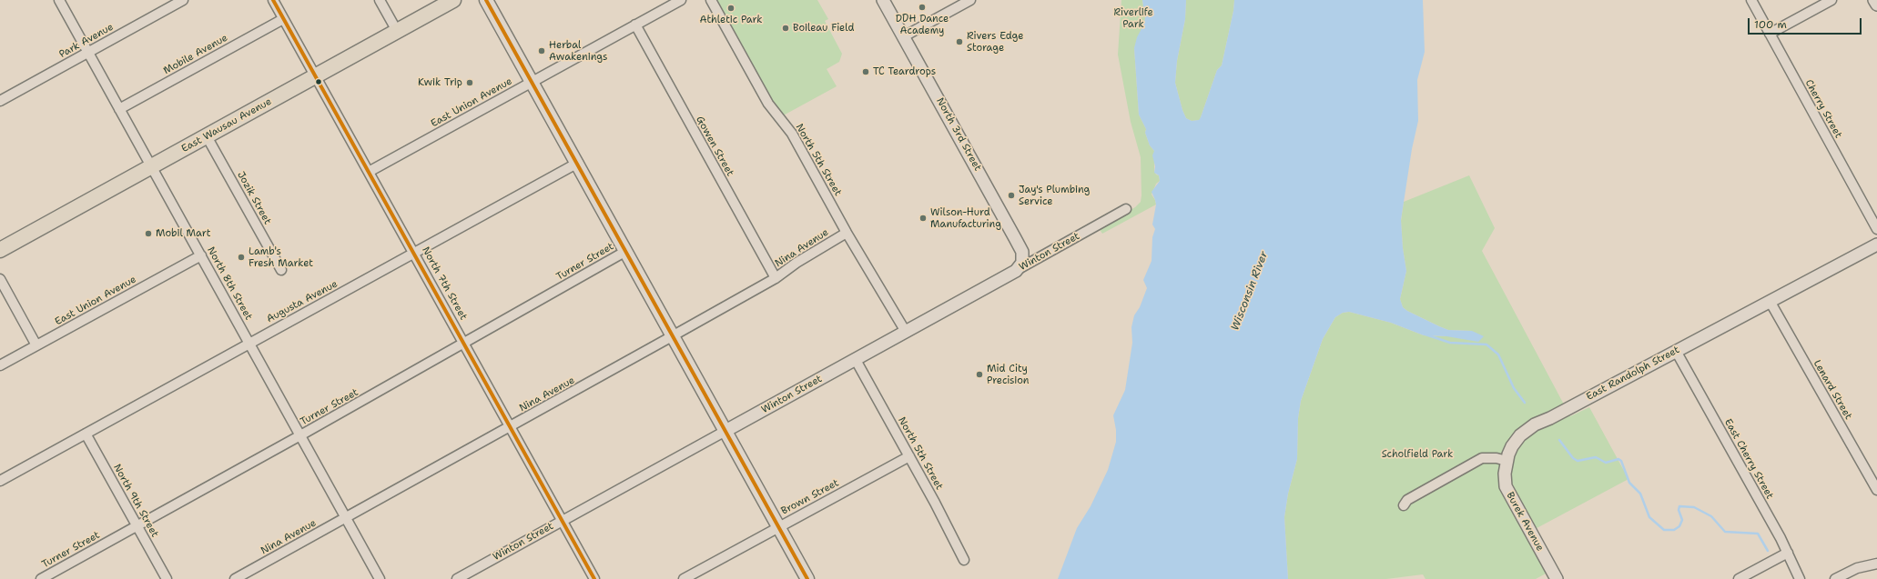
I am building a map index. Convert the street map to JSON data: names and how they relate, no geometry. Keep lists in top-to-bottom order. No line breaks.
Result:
{"streets":{"main road":["East Wausau Avenue"],"street":["Park Avenue","Mobile Avenue","East Union Avenue","Cherry Street","North 3rd Street","Gowen Street","North 5th Street","Jozik Street","Nina Avenue","Winton Street","Turner Street","North 8th Street","North 7th Street","Augusta Avenue","East Randolph Street","Lenard Street","East Cherry Street","Brown Street","North 9th Street","Burek Avenue"]},"crossings":[["Park Avenue","North 8th Street"],["Mobile Avenue","North 8th Street"],["Mobile Avenue","North 7th Street"],["East Union Avenue","Gowen Street"],["East Union Avenue","North 8th Street"],["East Union Avenue","North 7th Street"],["East Wausau Avenue","Jozik Street"],["East Wausau Avenue","North 8th Street"],["East Wausau Avenue","North 7th Street"],["North 3rd Street","Winton Street"],["Gowen Street","Nina Avenue"],["North 5th Street","Nina Avenue"],["North 5th Street","Winton Street"],["North 5th Street","Brown Street"],["Nina Avenue","North 8th Street"],["Nina Avenue","North 7th Street"],["Winton Street","North 7th Street"],["Turner Street","North 8th Street"],["Turner Street","North 7th Street"],["Turner Street","North 9th Street"],["North 8th Street","Augusta Avenue"],["North 7th Street","Augusta Avenue"],["Augusta Avenue","North 9th Street"],["East Randolph Street","Lenard Street"],["East Randolph Street","East Cherry Street"],["East Randolph Street","Burek Avenue"]],"water":["Wisconsin River"],"parks":["Riverlife Park","Scholfield Park"],"places":["DDH Dance Academy","Athletic Park","Boileau Field","Rivers Edge Storage","Herbal Awakenings","TC Teardrops","Kwik Trip","Jay's Plumbing Service","Wilson-Hurd Manufacturing","Mobil Mart","Lamb's Fresh Market","Mid City Precision"],"scale_bar":"100 m"}
